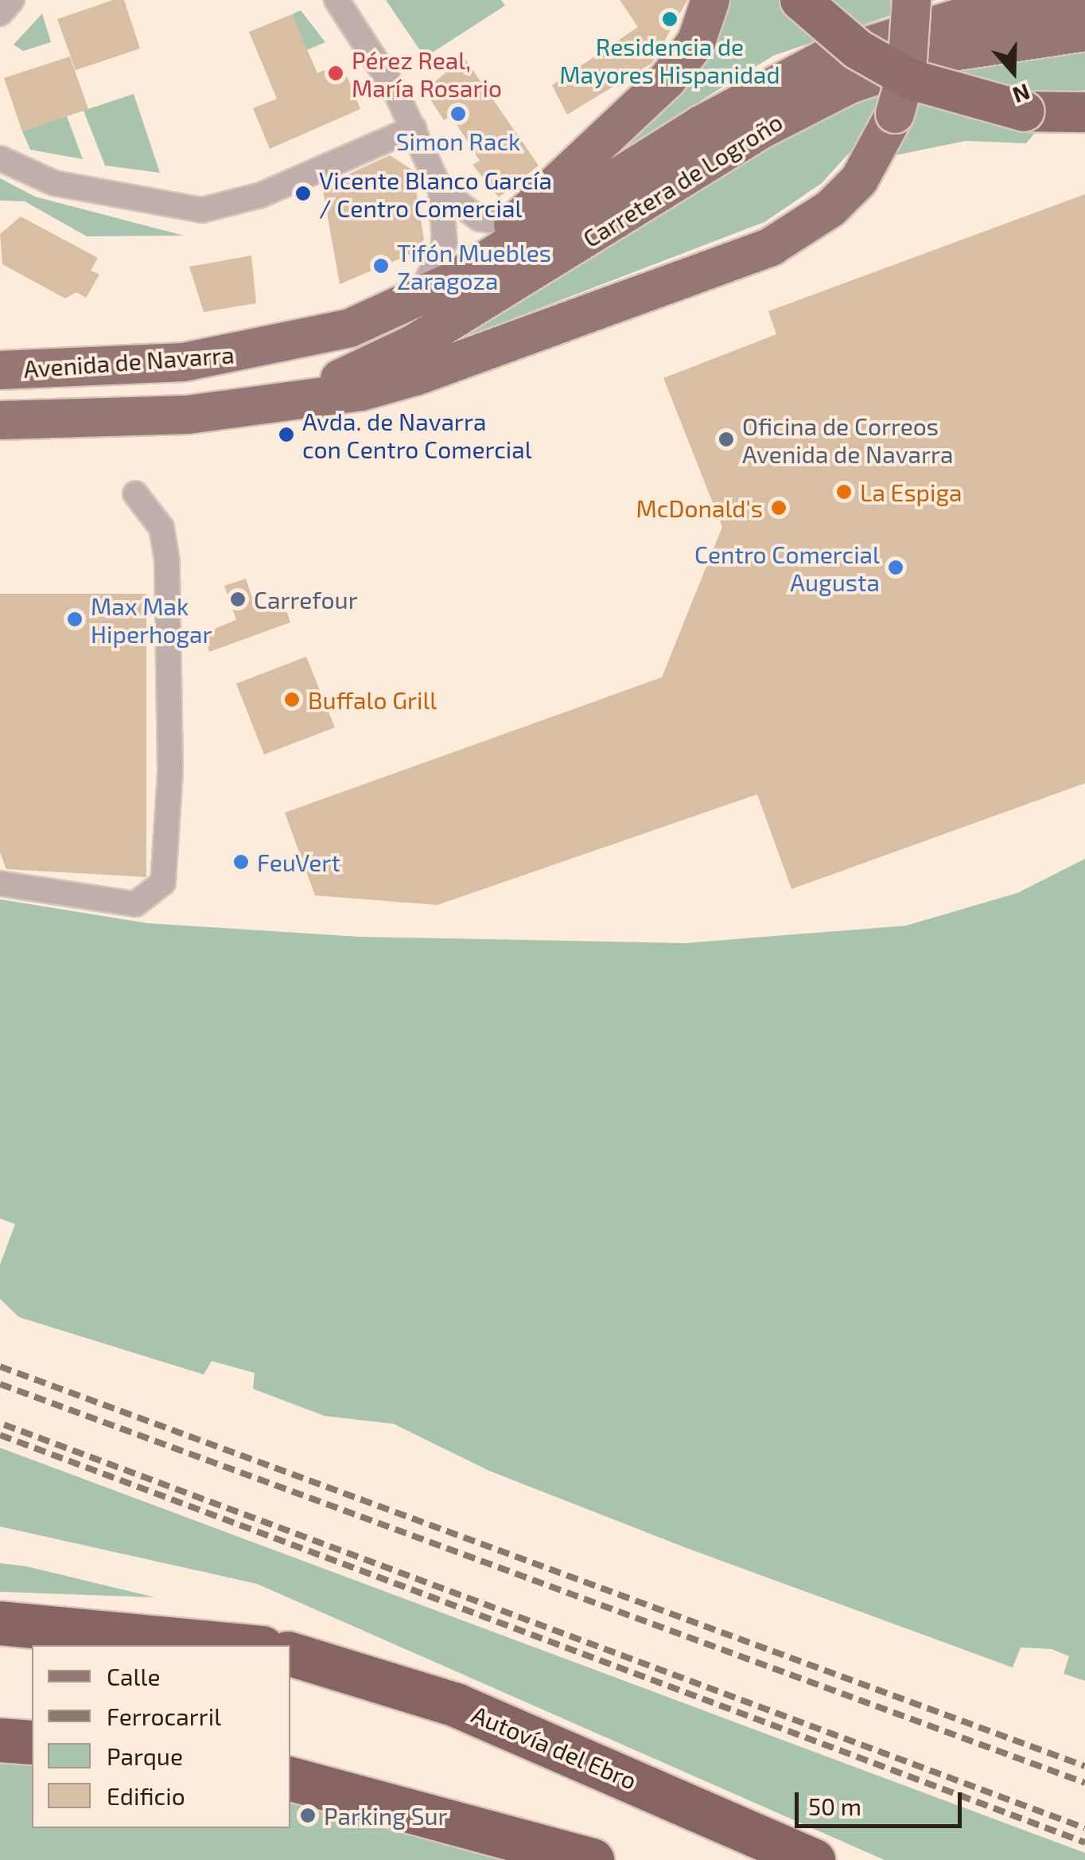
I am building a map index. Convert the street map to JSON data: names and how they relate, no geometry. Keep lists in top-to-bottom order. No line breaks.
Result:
{"streets":{"highway":["Autovía del Ebro"],"main road":["Carretera de Logroño","Avenida de Navarra"]},"crossings":[["Carretera de Logroño","Avenida de Navarra"]],"places":["Residencia de Mayores Hispanidad","Pérez Real, María Rosario","Simon Rack","Vicente Blanco García / Centro Comercial","Tifón Muebles Zaragoza","Avda. de Navarra con Centro Comercial","Oficina de Correos Avenida de Navarra","La Espiga","McDonald's","Centro Comercial Augusta","Carrefour","Max Mak Hiperhogar","Buffalo Grill","FeuVert","Parking Sur"],"legend":["Calle","Ferrocarril","Parque","Edificio"],"scale_bar":"50 m","north":"bottom"}
